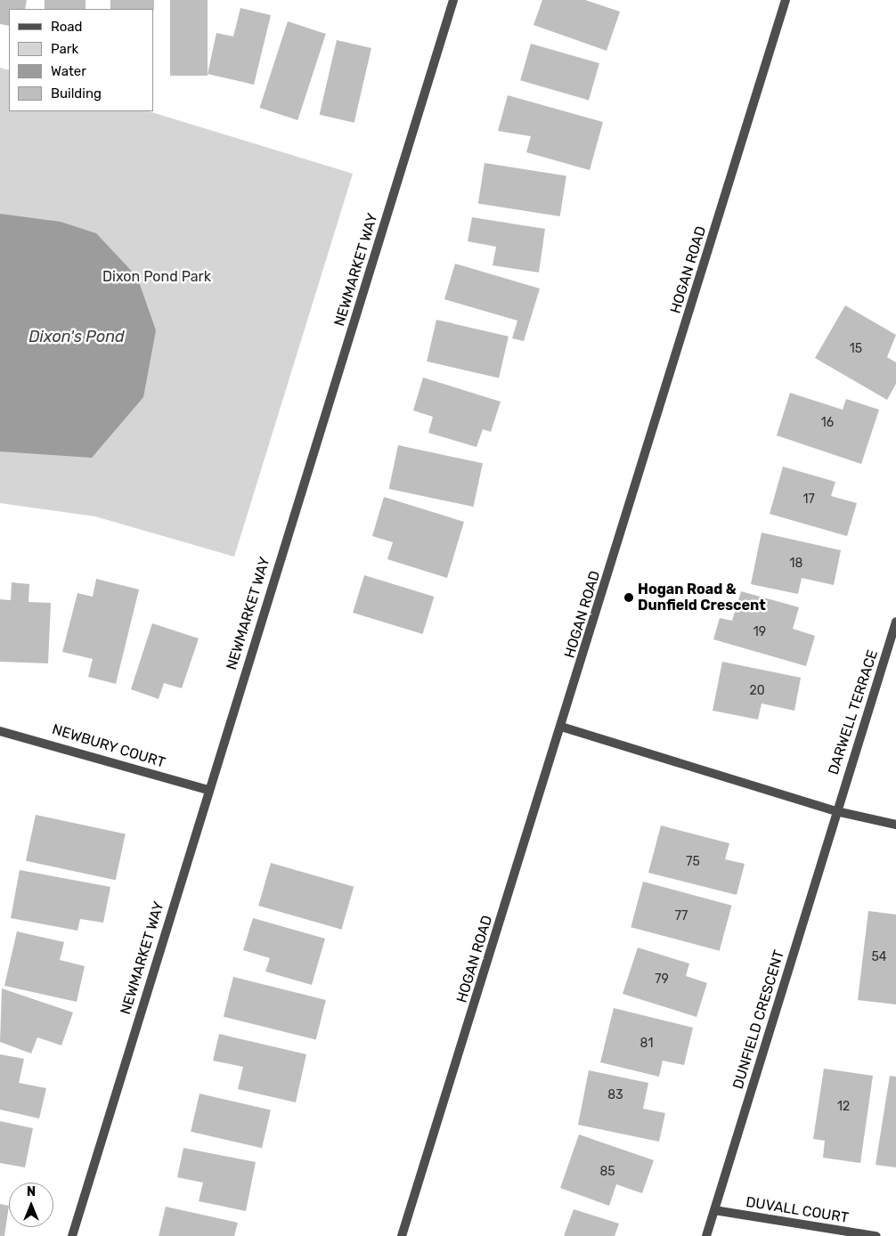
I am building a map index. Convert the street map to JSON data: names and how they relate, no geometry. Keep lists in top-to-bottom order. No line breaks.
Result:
{"streets":{"street":["NEWMARKET WAY","HOGAN ROAD","DARWELL TERRACE","NEWBURY COURT","DUNFIELD CRESCENT","DUVALL COURT"]},"crossings":[["NEWMARKET WAY","NEWBURY COURT"],["DARWELL TERRACE","DUNFIELD CRESCENT"],["DUNFIELD CRESCENT","DUVALL COURT"]],"water":["Dixon's Pond"],"parks":["Dixon Pond Park"],"places":["Hogan Road & Dunfield Crescent"],"house_numbers":["15","16","17","18","19","20","75","77","54","79","81","83","12","85"],"legend":["Road","Park","Water","Building"],"north":"top"}
